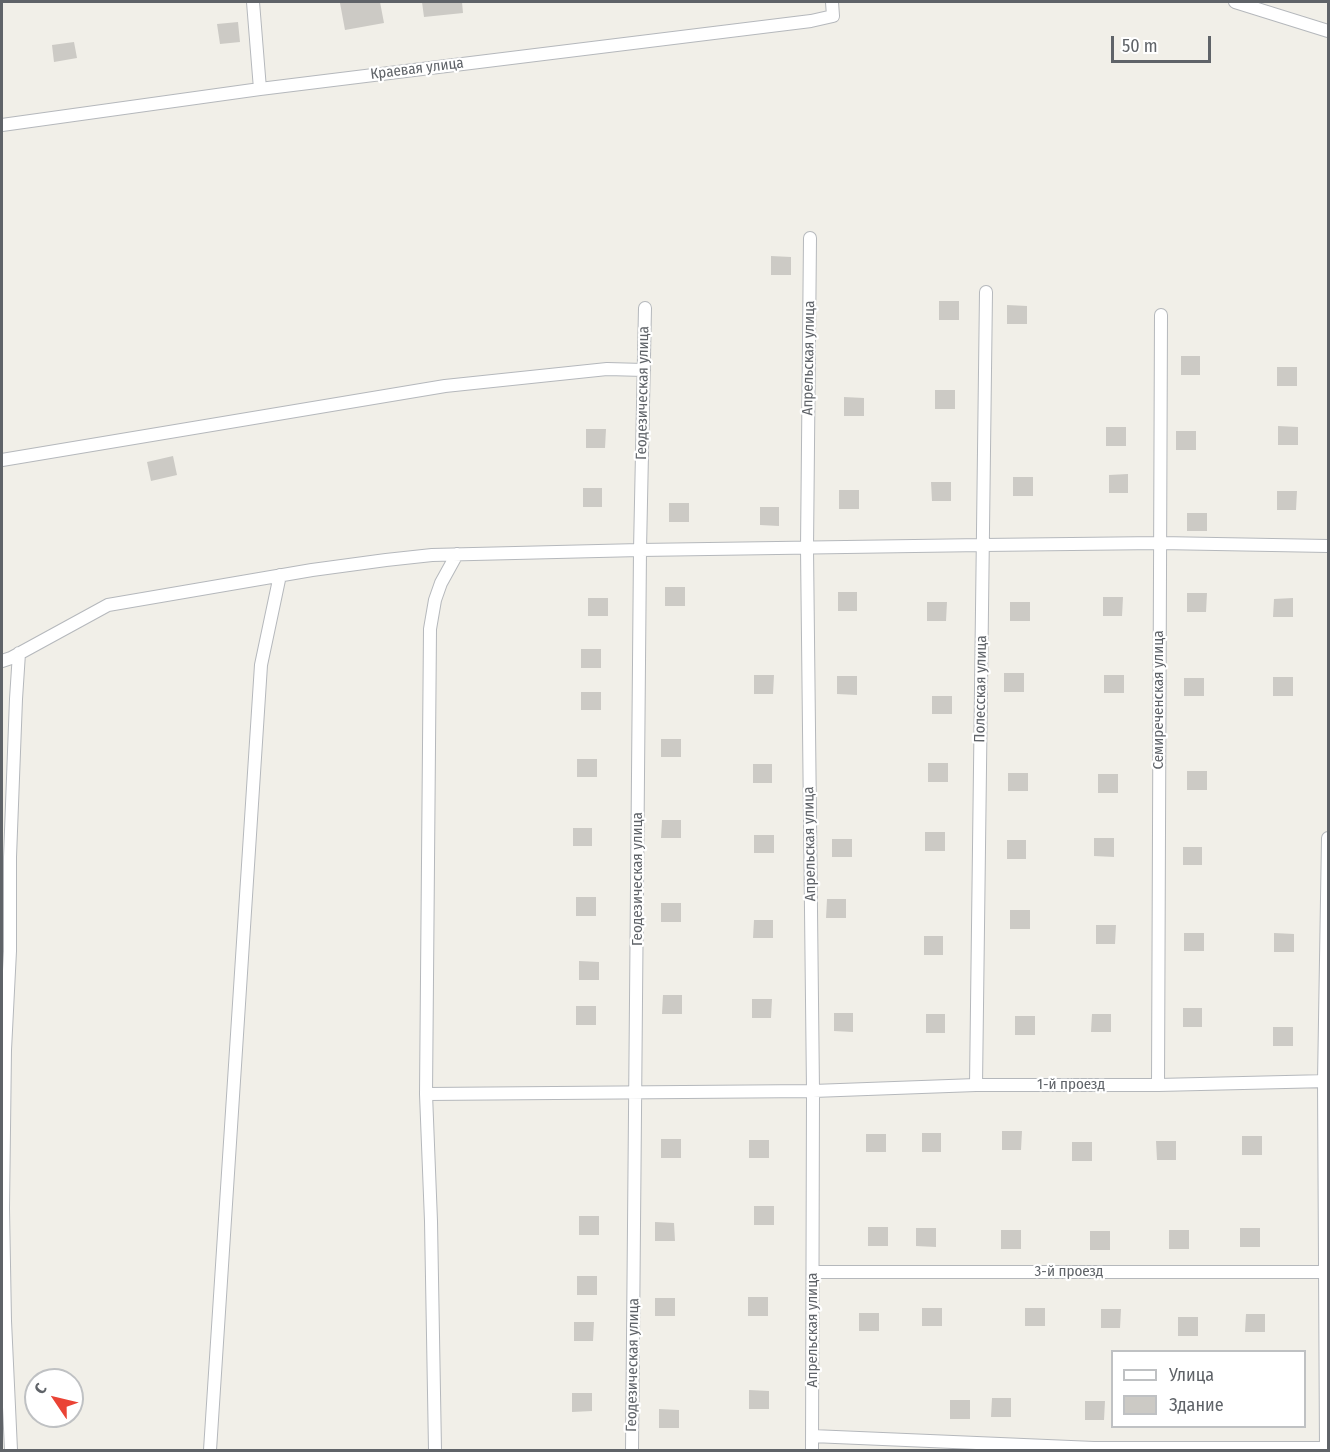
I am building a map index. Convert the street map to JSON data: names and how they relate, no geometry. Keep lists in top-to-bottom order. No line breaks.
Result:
{"streets":{"street":["Краевая улица","Апрельская улица","Геодезическая улица","Полесская улица","Семиреченская улица","1-й проезд","3-й проезд"]},"crossings":[["Апрельская улица","1-й проезд"],["Апрельская улица","3-й проезд"],["Геодезическая улица","1-й проезд"],["Полесская улица","1-й проезд"],["Семиреченская улица","1-й проезд"]],"legend":["Улица","Здание"],"scale_bar":"50 m","north":"top left"}
